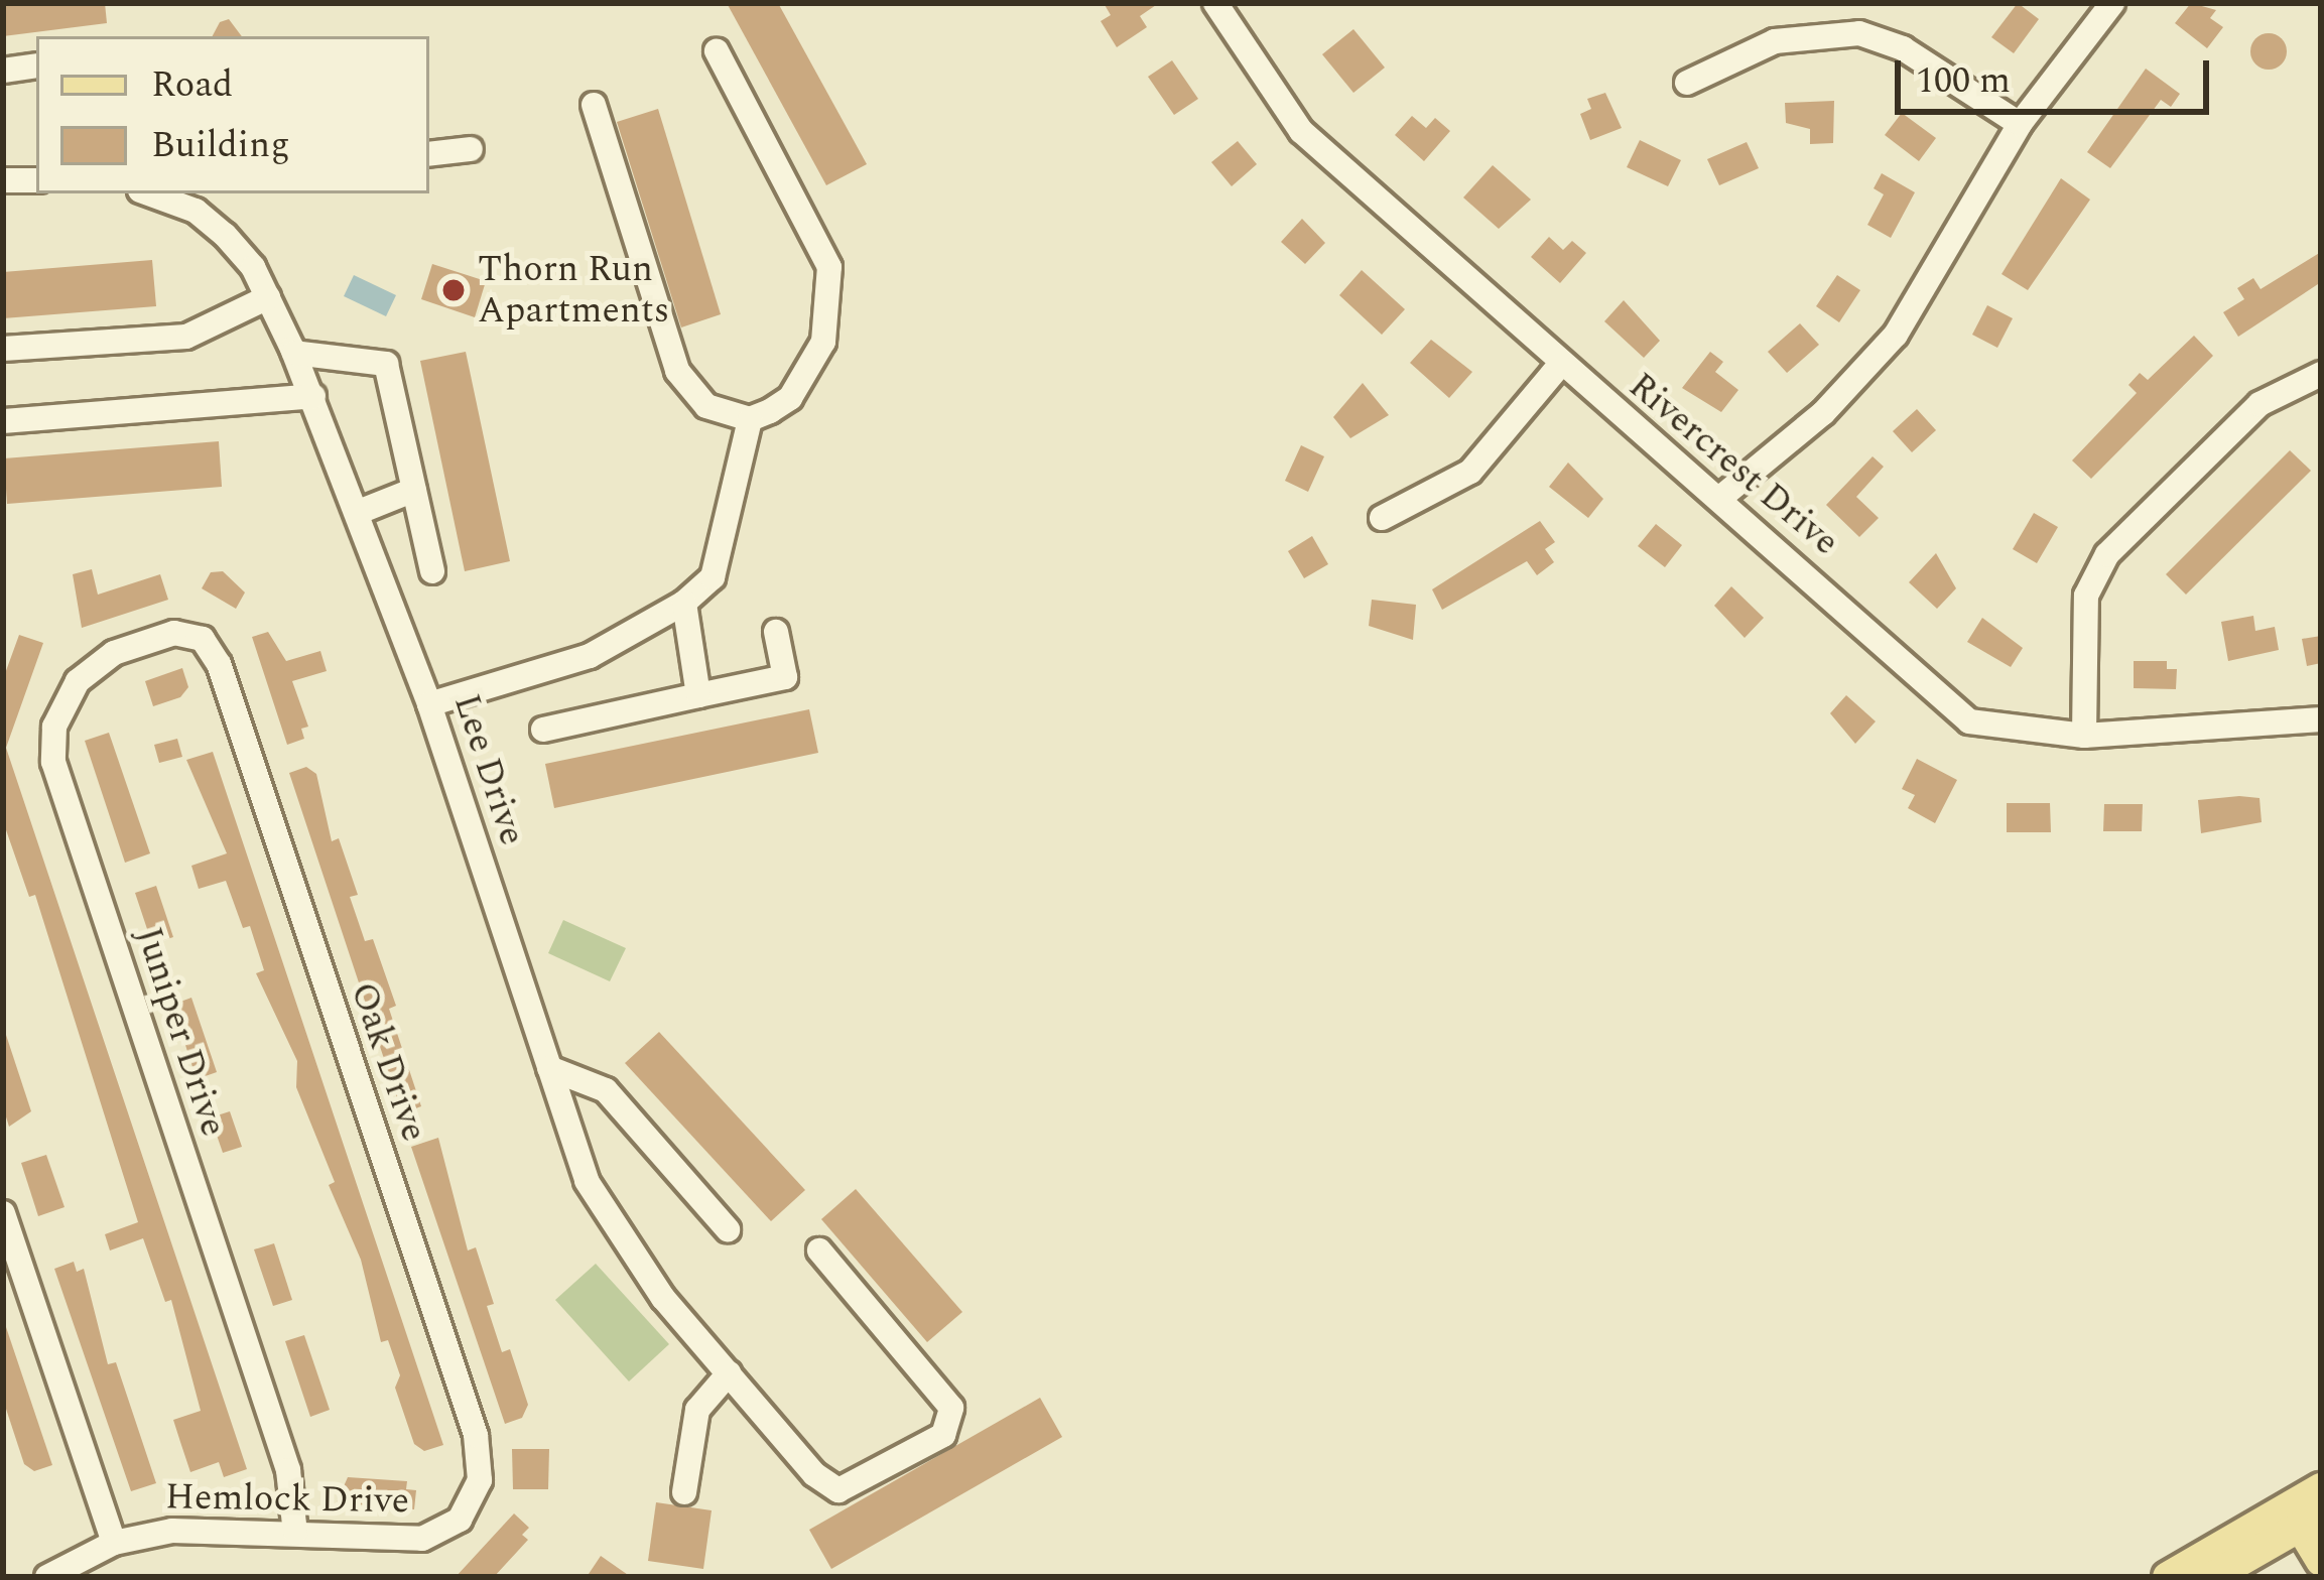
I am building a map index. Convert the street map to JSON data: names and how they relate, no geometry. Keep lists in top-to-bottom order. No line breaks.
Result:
{"streets":{"street":["Rivercrest Drive","Lee Drive","Juniper Drive","Oak Drive","Hemlock Drive"]},"crossings":[["Juniper Drive","Oak Drive"],["Juniper Drive","Hemlock Drive"],["Oak Drive","Hemlock Drive"]],"places":["Thorn Run Apartments"],"legend":["Road","Building"],"scale_bar":"100 m"}
